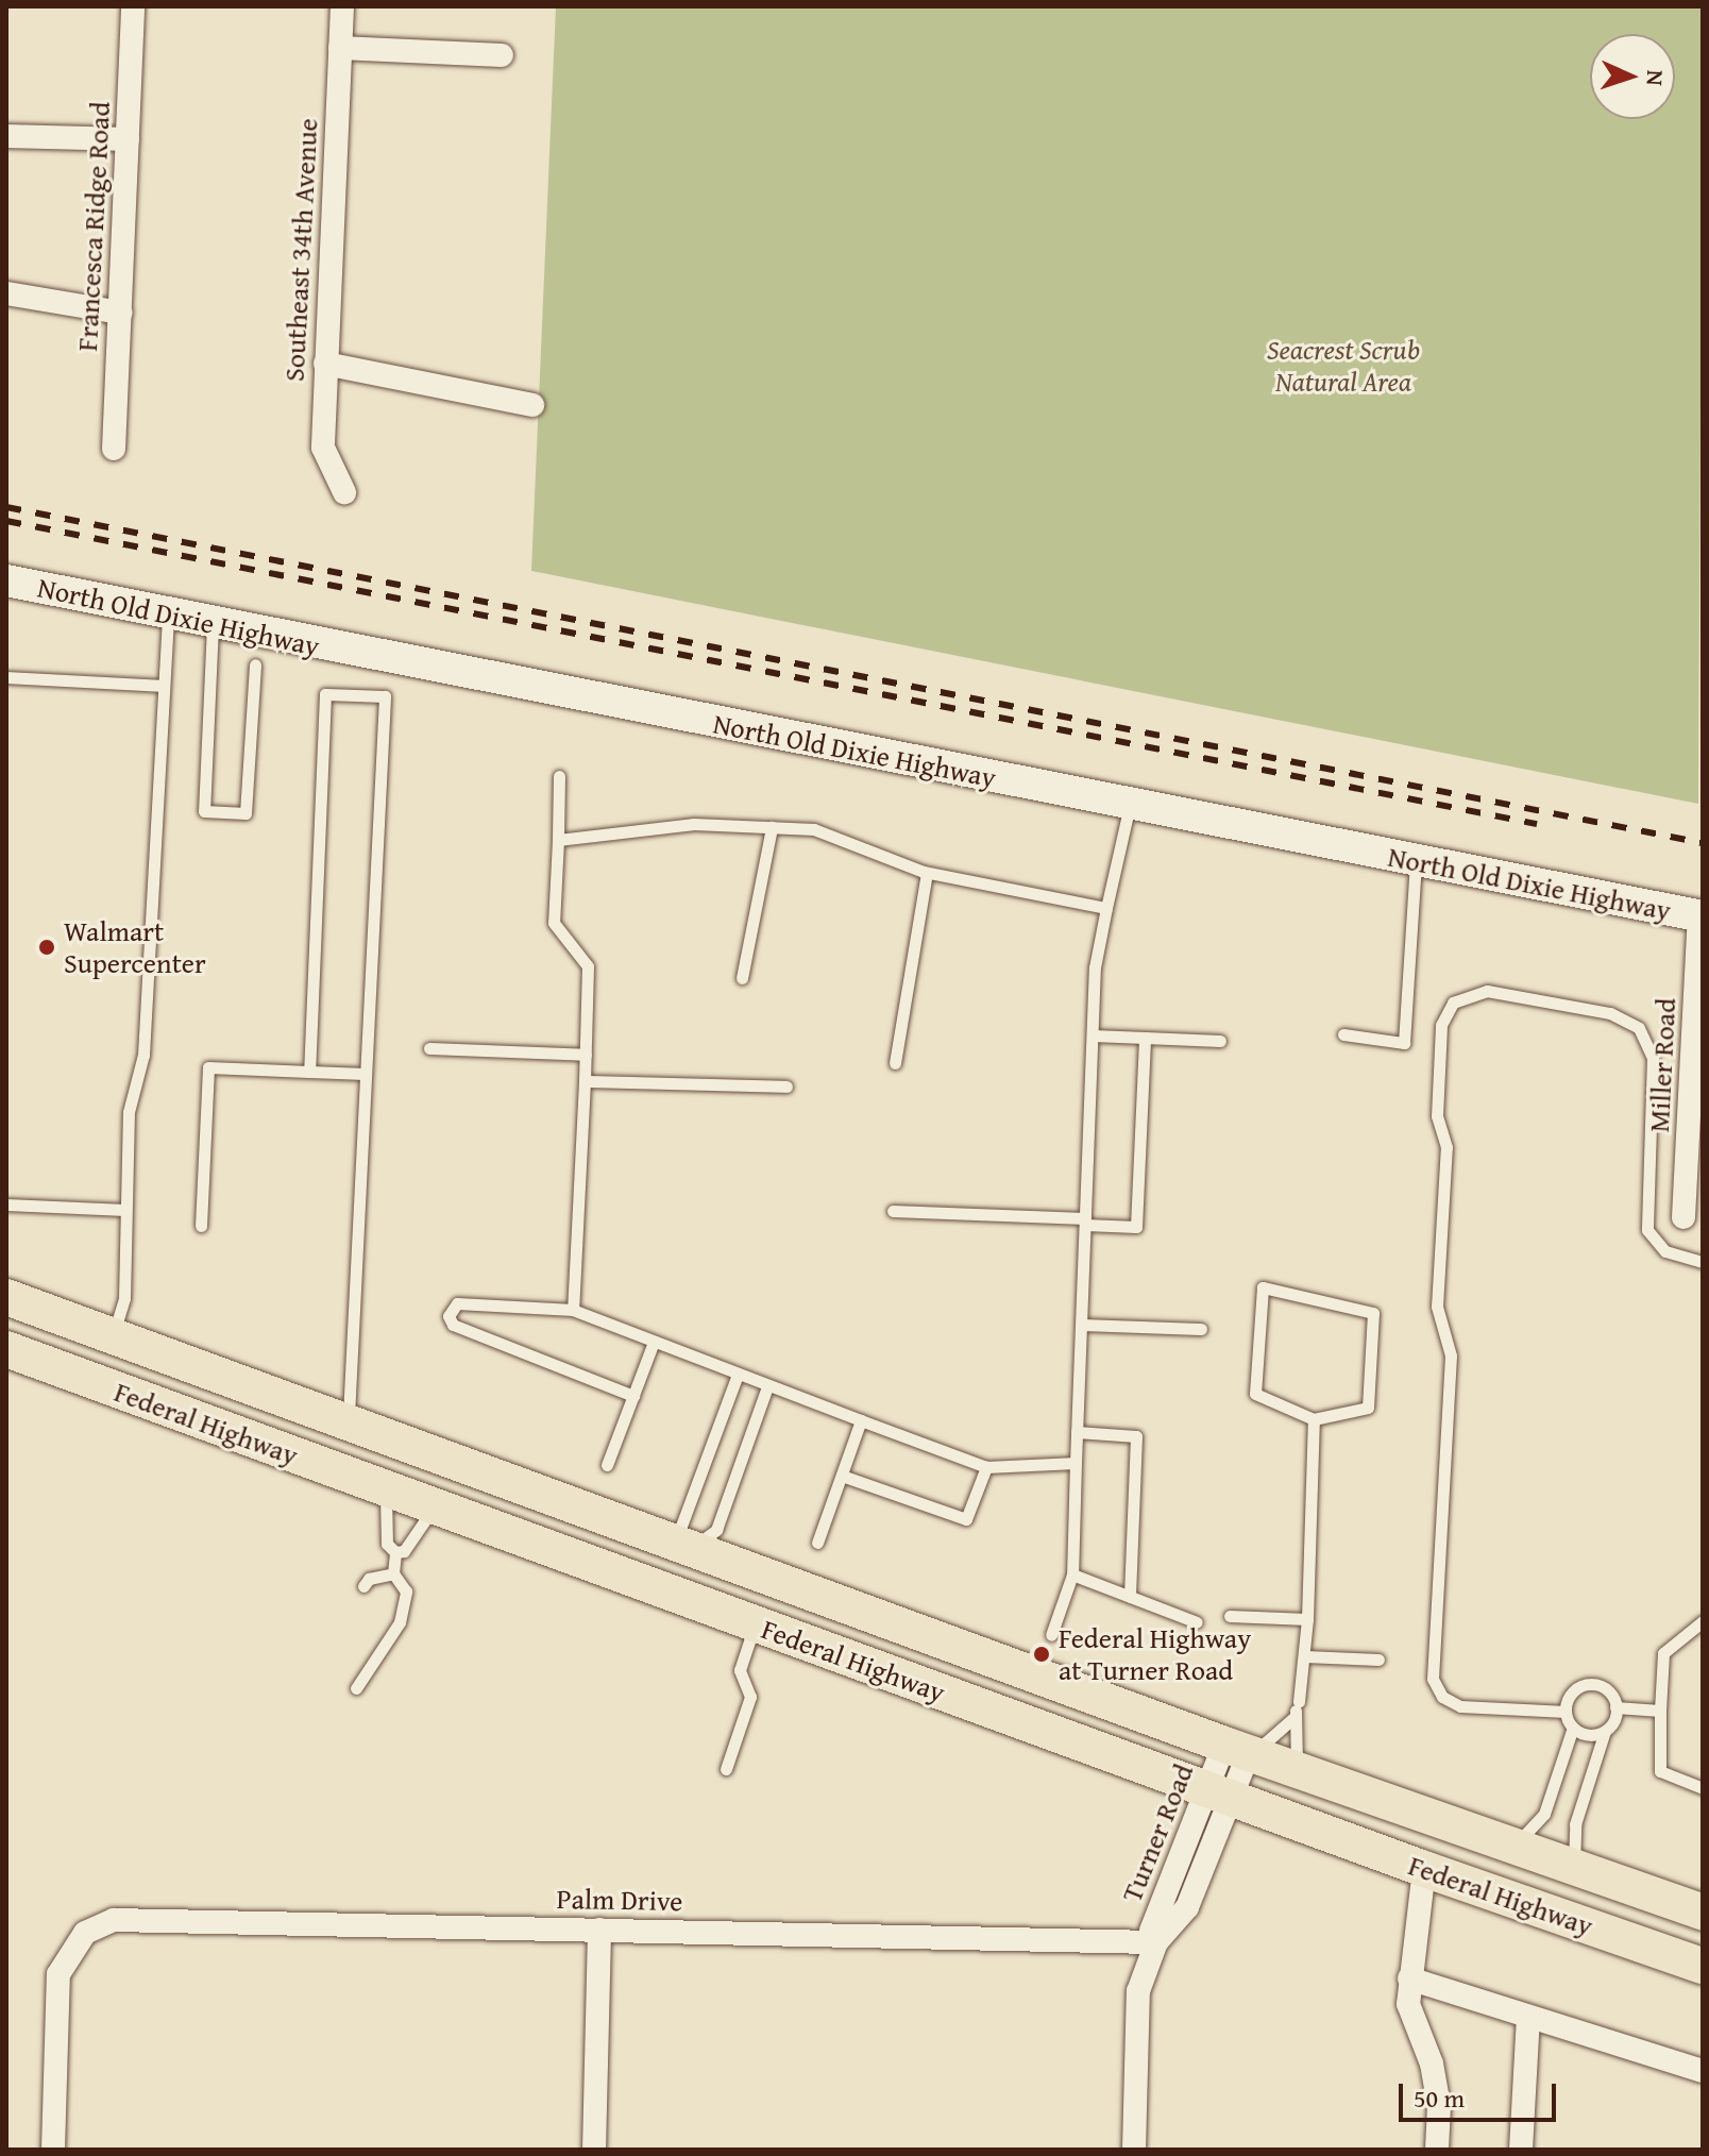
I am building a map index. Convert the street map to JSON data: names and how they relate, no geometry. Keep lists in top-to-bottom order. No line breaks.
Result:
{"streets":{"main road":["Federal Highway"],"street":["Francesca Ridge Road","Southeast 34th Avenue","North Old Dixie Highway","Miller Road","Turner Road","Palm Drive"]},"crossings":[["North Old Dixie Highway","Miller Road"],["Federal Highway","Turner Road"],["Turner Road","Palm Drive"]],"parks":["Seacrest Scrub Natural Area"],"places":["Walmart Supercenter","Federal Highway at Turner Road"],"scale_bar":"50 m","north":"right"}
